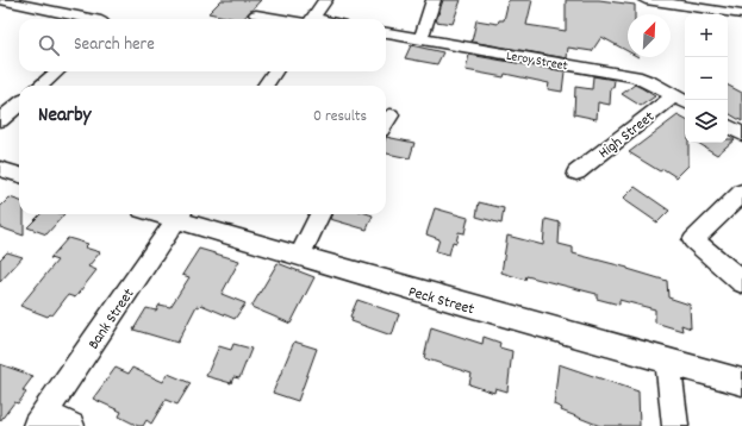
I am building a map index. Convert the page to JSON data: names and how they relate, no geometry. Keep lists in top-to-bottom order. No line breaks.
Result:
{"streets":{"street":["Leroy Street","High Street","Peck Street","Bank Street"]},"crossings":[["Leroy Street","High Street"],["Peck Street","Bank Street"]],"north":"top right","page":{"map_buttons":["+","−"],"search":"Search here","heading":["Nearby","0 results"]}}
